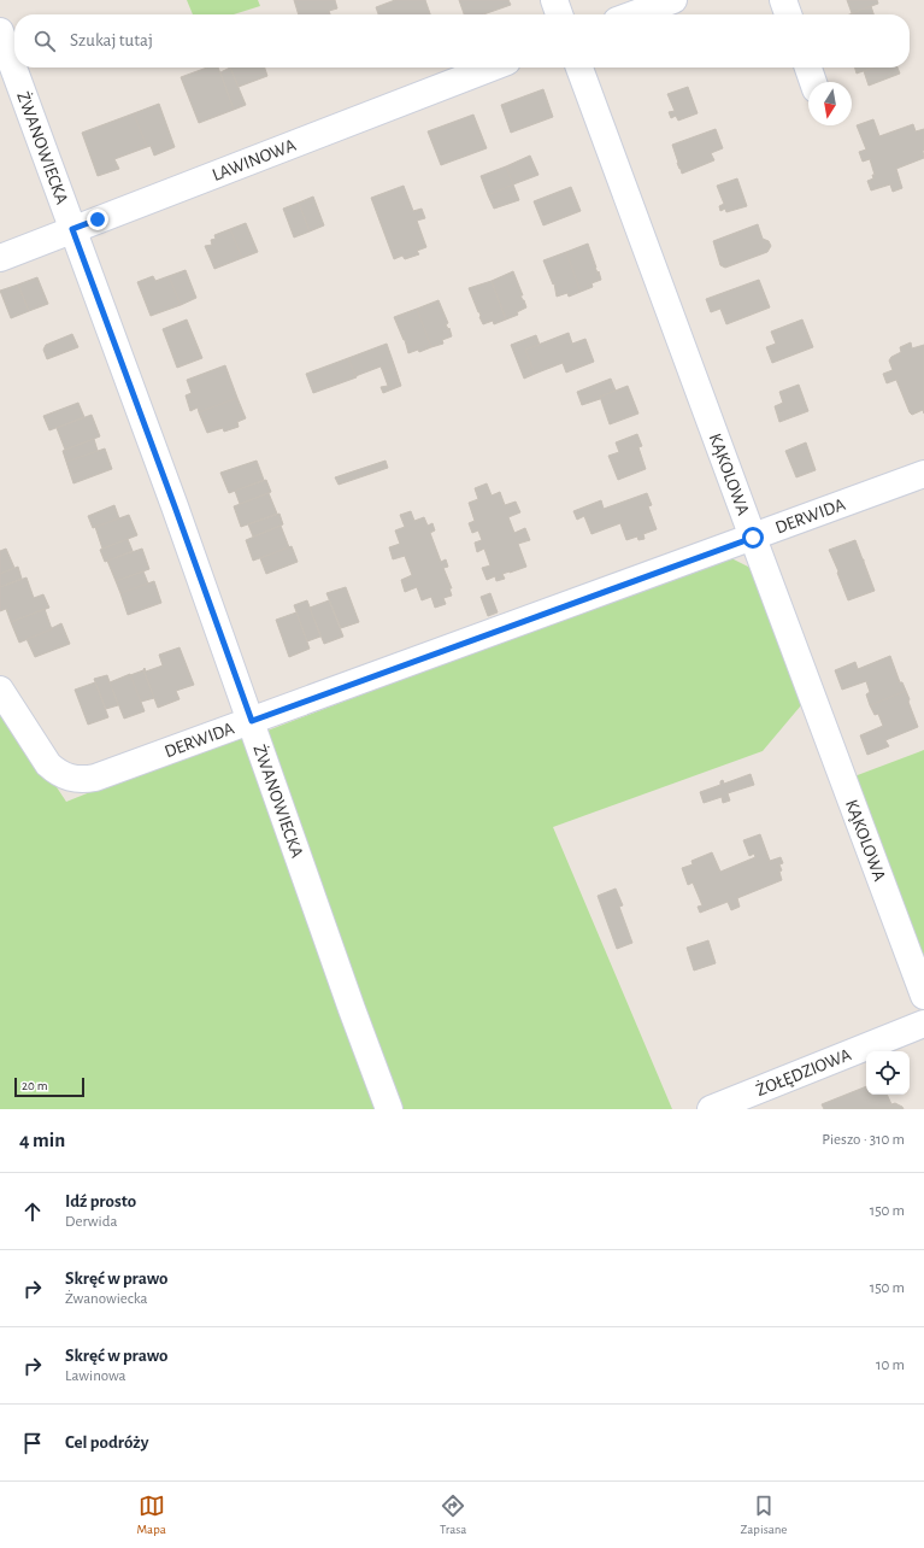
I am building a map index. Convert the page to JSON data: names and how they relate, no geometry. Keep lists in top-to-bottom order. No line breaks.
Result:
{"streets":{"street":["ŻWANOWIECKA","LAWINOWA","KĄKOLOWA","DERWIDA","ŻOŁĘDZIOWA"]},"crossings":[["ŻWANOWIECKA","LAWINOWA"],["ŻWANOWIECKA","DERWIDA"],["KĄKOLOWA","DERWIDA"]],"scale_bar":"20 m","north":"bottom","page":{"search":"Szukaj tutaj","scale":"20 m","heading":["4 min","Pieszo · 310 m"],"list":[["Idź prosto","Derwida","150 m"],["Skręć w prawo","Żwanowiecka","150 m"],["Skręć w prawo","Lawinowa","10 m"],"Cel podróży"],"nav":["Mapa","Trasa","Zapisane"]}}
